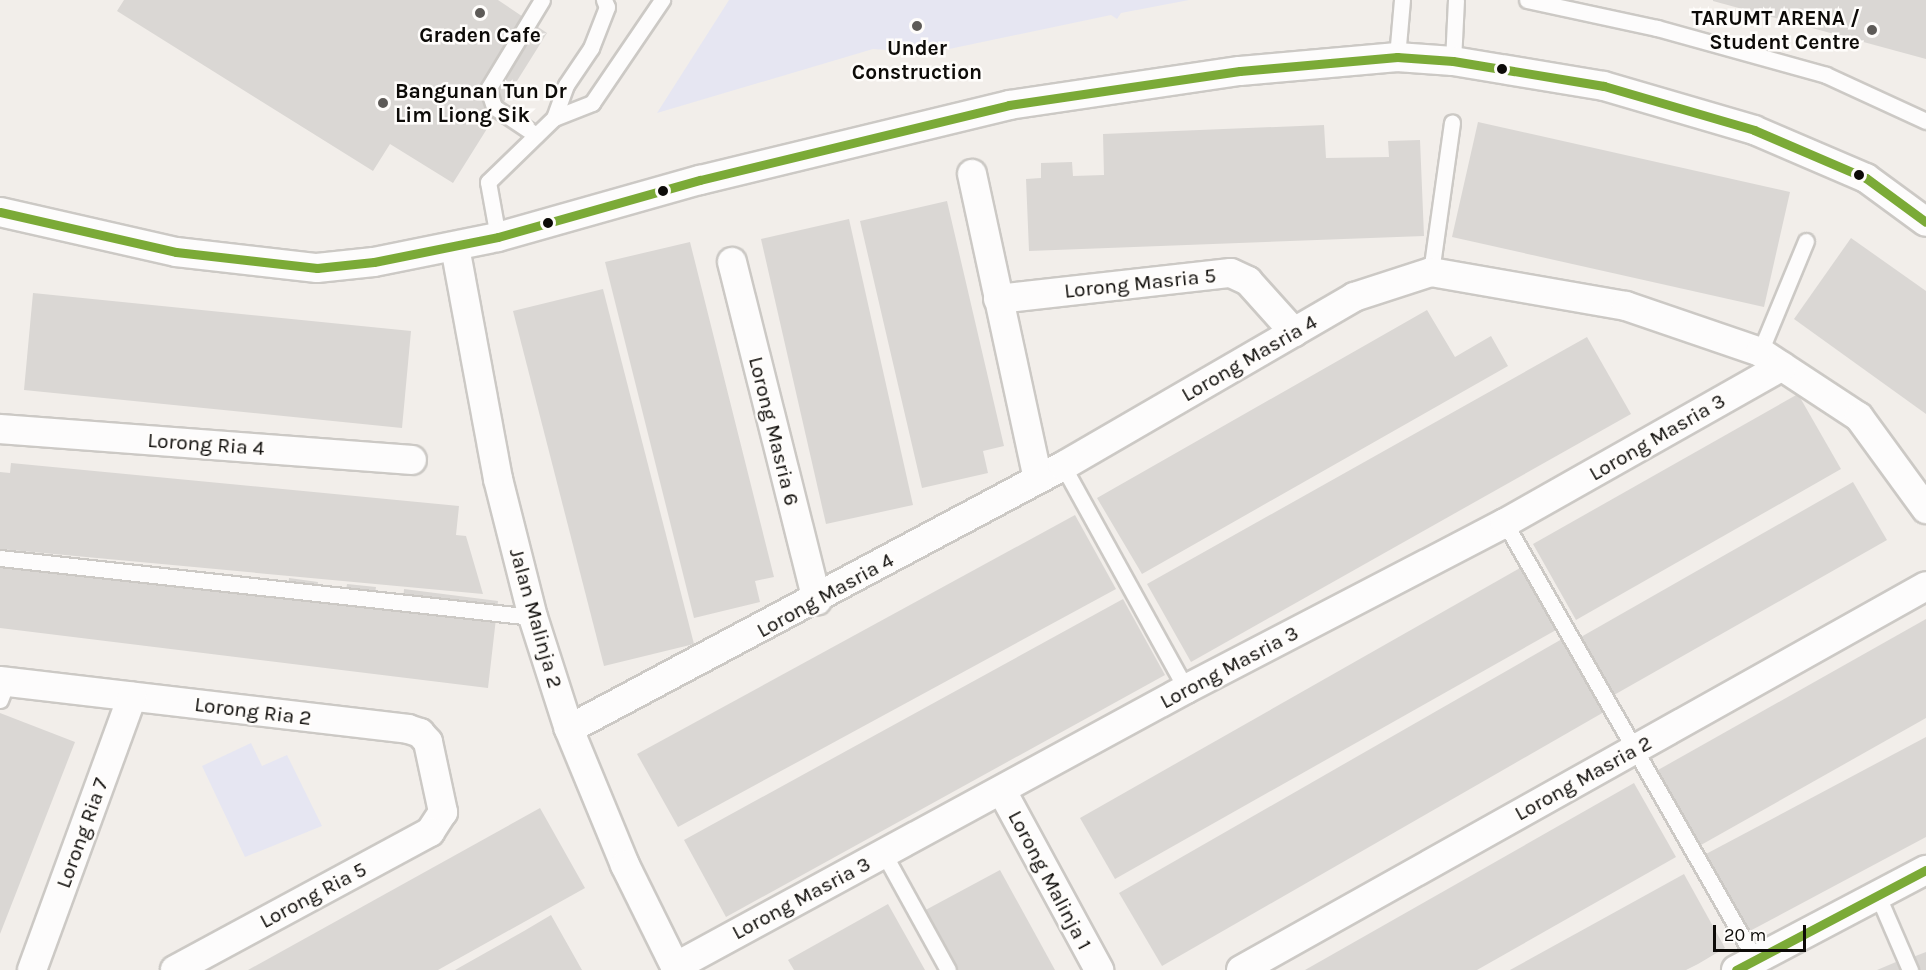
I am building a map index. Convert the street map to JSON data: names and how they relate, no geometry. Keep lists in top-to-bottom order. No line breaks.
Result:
{"streets":{"street":["Lorong Masria 5","Lorong Masria 4","Lorong Masria 6","Lorong Masria 3","Lorong Ria 4","Jalan Malinja 2","Lorong Ria 2","Lorong Masria 2","Lorong Ria 7","Lorong Malinja 1","Lorong Ria 5"]},"crossings":[["Lorong Masria 5","Lorong Masria 4"],["Lorong Masria 4","Lorong Masria 6"],["Lorong Masria 4","Lorong Masria 3"],["Lorong Masria 4","Jalan Malinja 2"],["Lorong Masria 3","Jalan Malinja 2"],["Lorong Masria 3","Lorong Malinja 1"],["Lorong Ria 2","Lorong Ria 7"],["Lorong Ria 2","Lorong Ria 5"]],"places":["Graden Cafe","Under Construction","TARUMT ARENA / Student Centre","Bangunan Tun Dr Lim Liong Sik"],"scale_bar":"20 m"}
